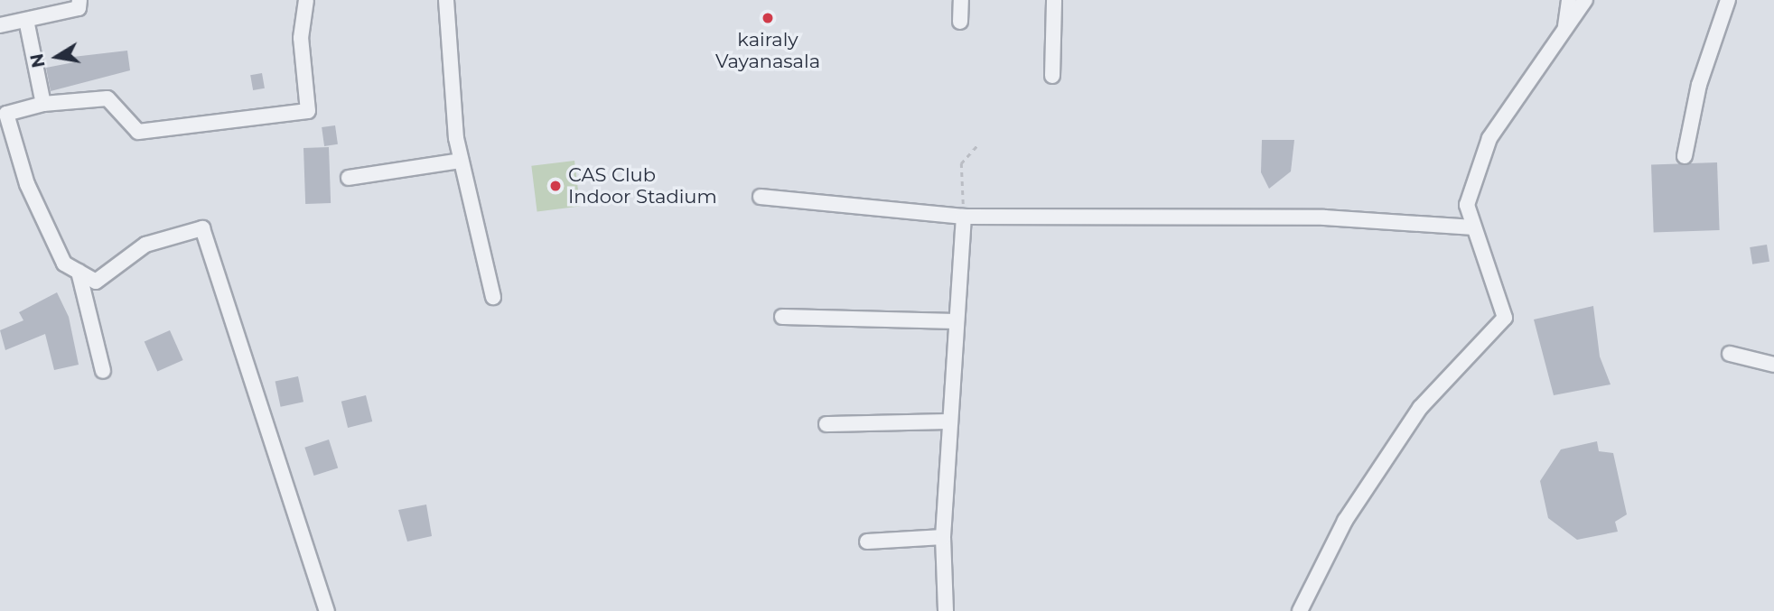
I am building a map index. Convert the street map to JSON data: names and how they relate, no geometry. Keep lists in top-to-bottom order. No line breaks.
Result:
{"places":["kairaly Vayanasala","CAS Club Indoor Stadium"],"north":"left"}
